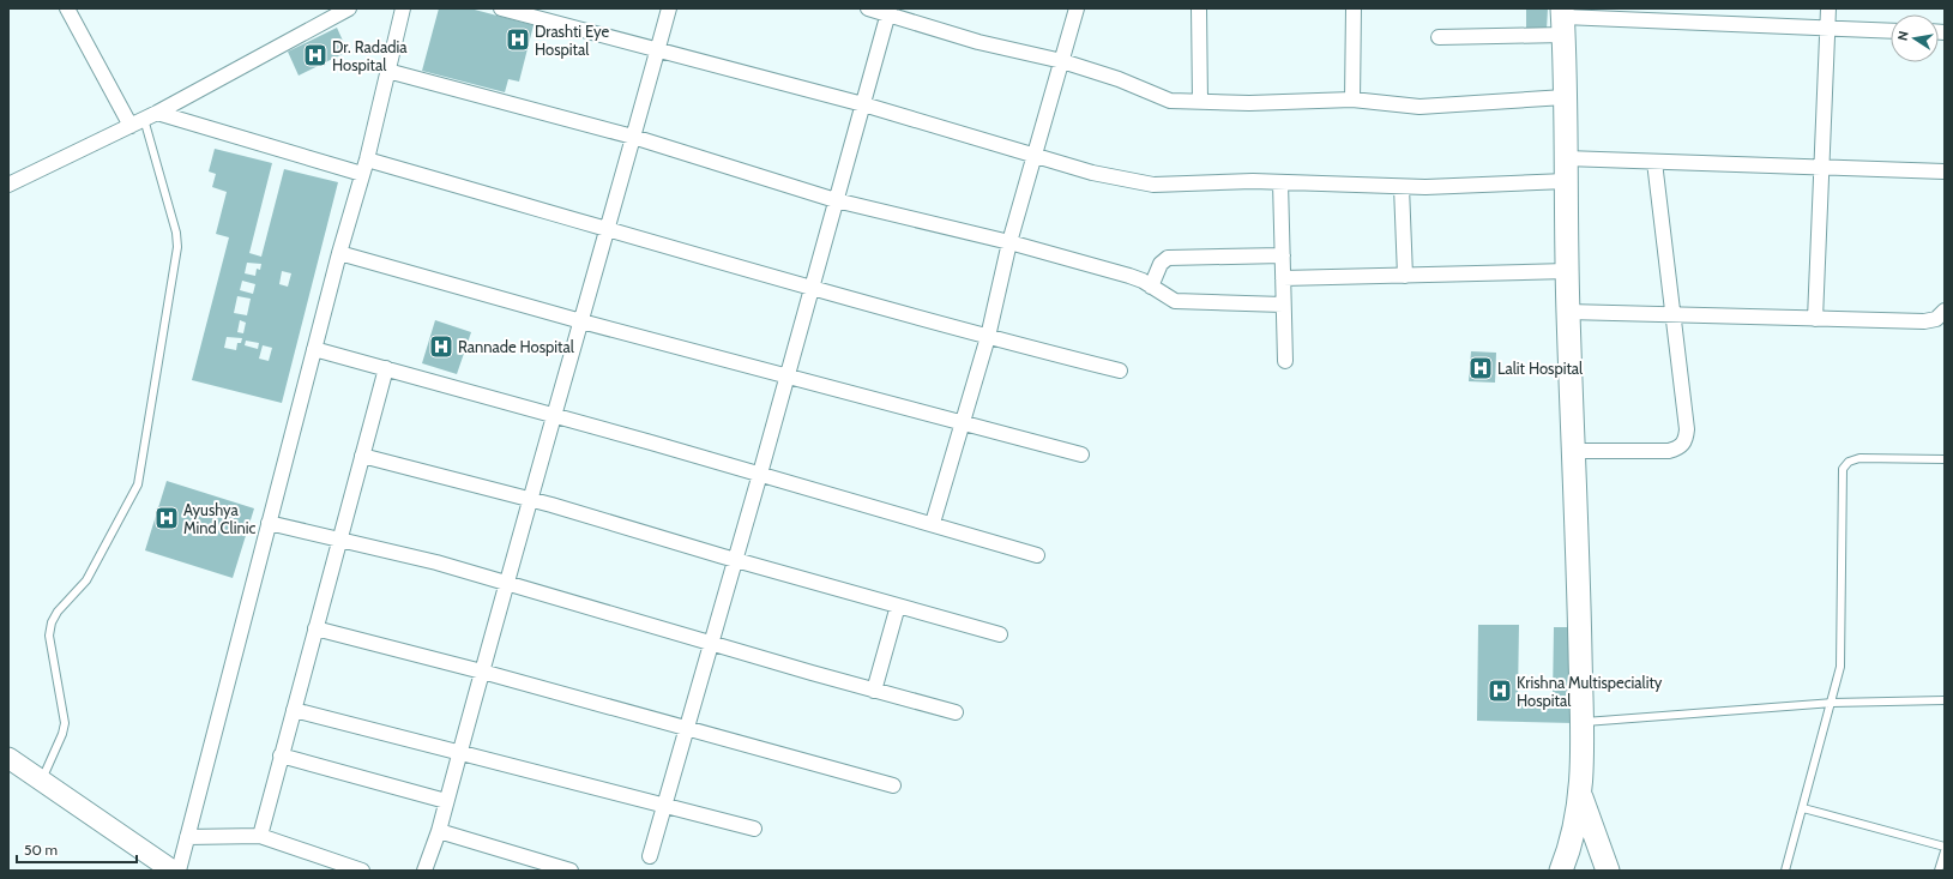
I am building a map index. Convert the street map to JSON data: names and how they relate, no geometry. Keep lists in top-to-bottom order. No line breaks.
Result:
{"places":{"hospital":["Drashti Eye Hospital","Dr. Radadia Hospital","Rannade Hospital","Lalit Hospital","Ayushya Mind Clinic","Krishna Multispeciality Hospital"]},"scale_bar":"50 m","north":"left"}
